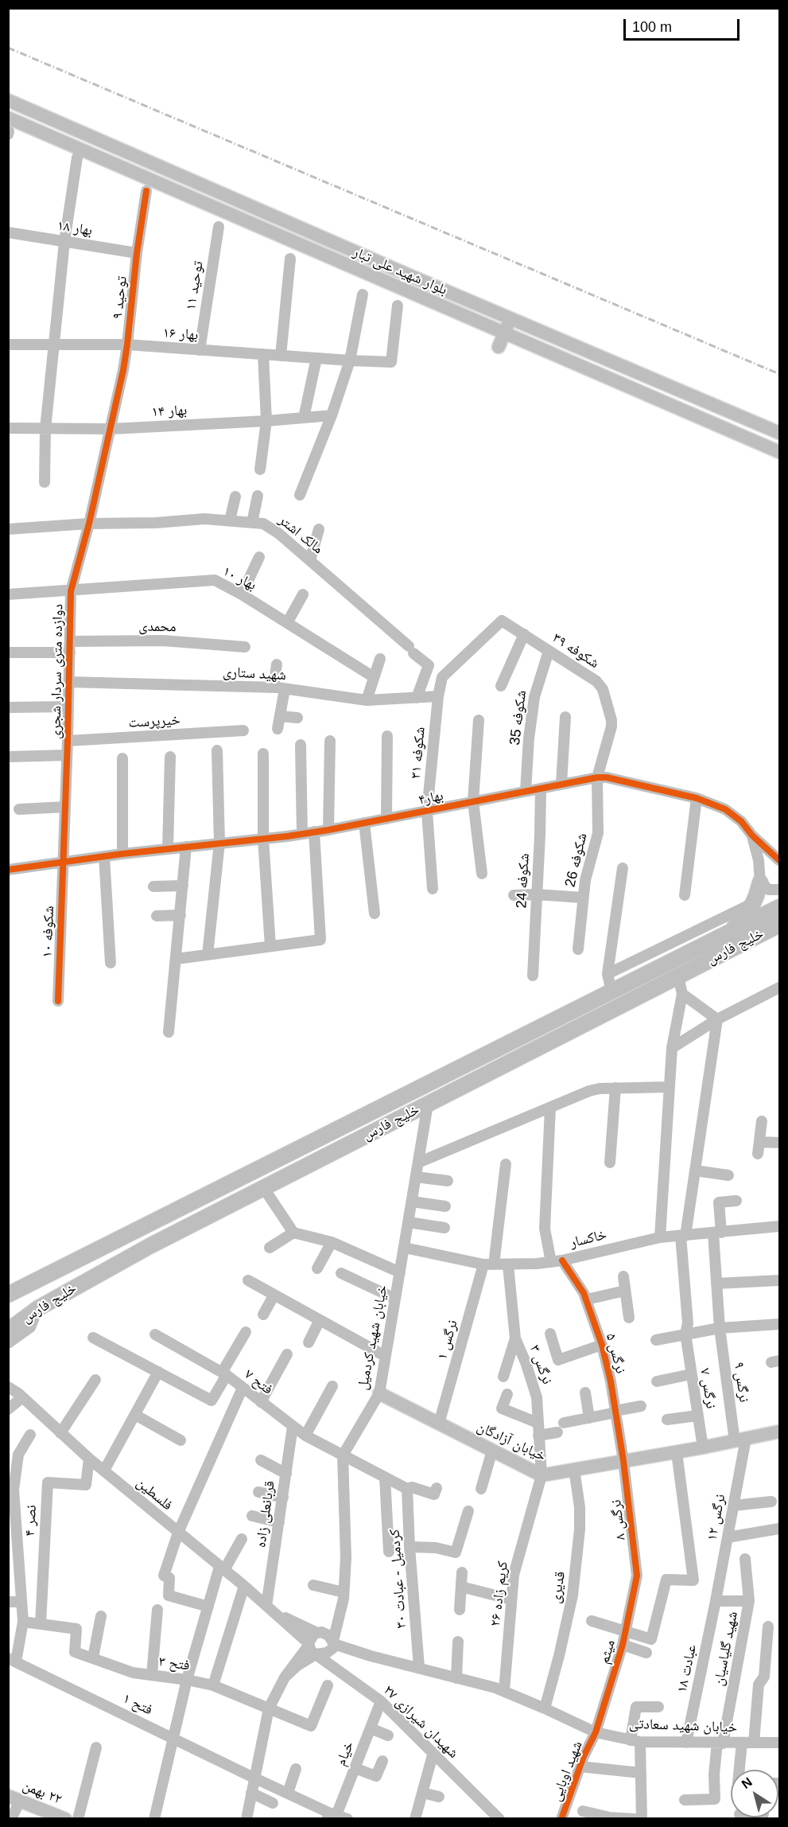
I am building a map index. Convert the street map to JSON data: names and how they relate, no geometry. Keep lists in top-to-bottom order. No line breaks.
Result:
{"streets":{"highway":["خلیج فارس"],"main road":["بلوار شهید علی تبار","خیابان آزادگان","٢٢ بهمن"],"street":["بهار ۱۸","توحید ۱۱","توحید ۹","بهار ۱۶","بهار ۱۴","مالک اشتر","بهار ۱۰","محمدی","شکوفه ۳۹","دوازده متری سردار شجری","شهید ستاری","شکوفه 35","خیرپرست","شکوفه ۳۱","بهار۴","شکوفه 26","شکوفه 24","شکوفه ۱۰","خاکسار","خیابان شهید کردمیل","نرگس ۱","نرگس ۵","نرگس ۳","فتح ۷","نرگس ۹","نرگس ۷","فلسطین","قربانعلی زاده","نرگس ۱۲","نرگس ۸","نصر ۴","کردمیل - عبادت ۳۰","قدیری","کریم زاده ۲۶","شهید گلیاسیان","میثم","فتح ۳","عبادت ۱۸","فتح ۱","شهیدان شیرازی ۲۷","خیابان شهید سعادتی","خیام","شهید اوبایی"]},"crossings":[["بهار ۱۸","توحید ۹"],["توحید ۱۱","بهار ۱۶"],["توحید ۹","بهار ۱۶"],["توحید ۹","دوازده متری سردار شجری"],["بهار ۱۶","دوازده متری سردار شجری"],["بهار ۱۴","دوازده متری سردار شجری"],["مالک اشتر","دوازده متری سردار شجری"],["مالک اشتر","شهید ستاری"],["بهار ۱۰","دوازده متری سردار شجری"],["محمدی","دوازده متری سردار شجری"],["شکوفه ۳۹","شکوفه 35"],["شکوفه ۳۹","شکوفه ۳۱"],["شکوفه ۳۹","بهار۴"],["شکوفه ۳۹","شکوفه 26"],["دوازده متری سردار شجری","شهید ستاری"],["دوازده متری سردار شجری","خیرپرست"],["دوازده متری سردار شجری","بهار۴"],["دوازده متری سردار شجری","شکوفه ۱۰"],["شهید ستاری","شکوفه ۳۱"],["شکوفه 35","بهار۴"],["شکوفه ۳۱","بهار۴"],["بهار۴","شکوفه 26"],["بهار۴","شکوفه 24"],["بهار۴","شکوفه ۱۰"],["خلیج فارس","خیابان شهید کردمیل"],["خاکسار","خیابان شهید کردمیل"],["خاکسار","نرگس ۱"],["خاکسار","نرگس ۵"],["خاکسار","نرگس ۳"],["خاکسار","نرگس ۹"],["خاکسار","نرگس ۷"],["خیابان شهید کردمیل","فتح ۷"],["خیابان شهید کردمیل","خیابان آزادگان"],["نرگس ۱","خیابان آزادگان"],["نرگس ۵","خیابان آزادگان"],["نرگس ۵","نرگس ۸"],["نرگس ۳","خیابان آزادگان"],["نرگس ۳","کریم زاده ۲۶"],["فتح ۷","قربانعلی زاده"],["فتح ۷","کردمیل - عبادت ۳۰"],["نرگس ۹","خیابان آزادگان"],["نرگس ۹","نرگس ۱۲"],["نرگس ۷","خیابان آزادگان"],["خیابان آزادگان","نرگس ۱۲"],["خیابان آزادگان","نرگس ۸"],["خیابان آزادگان","قدیری"],["خیابان آزادگان","کریم زاده ۲۶"],["فلسطین","قربانعلی زاده"],["فلسطین","نصر ۴"],["فلسطین","شهیدان شیرازی ۲۷"],["نرگس ۱۲","عبادت ۱۸"],["نرگس ۸","میثم"],["نصر ۴","فتح ۳"],["کردمیل - عبادت ۳۰","خیابان شهید سعادتی"],["قدیری","خیابان شهید سعادتی"],["کریم زاده ۲۶","خیابان شهید سعادتی"],["شهید گلیاسیان","خیابان شهید سعادتی"],["میثم","خیابان شهید سعادتی"],["میثم","شهید اوبایی"],["عبادت ۱۸","خیابان شهید سعادتی"],["فتح ۱","خیام"],["شهیدان شیرازی ۲۷","خیابان شهید سعادتی"],["شهیدان شیرازی ۲۷","خیام"],["خیابان شهید سعادتی","شهید اوبایی"]],"scale_bar":"100 m","north":"top left"}
